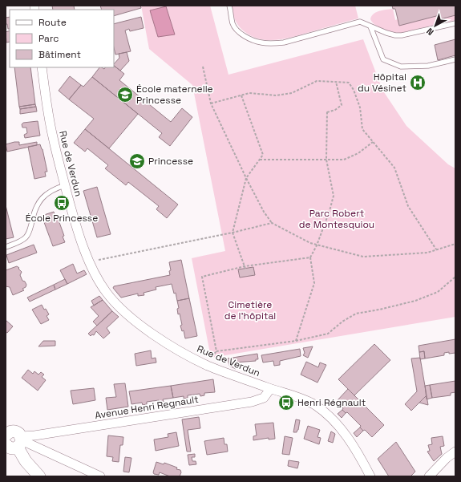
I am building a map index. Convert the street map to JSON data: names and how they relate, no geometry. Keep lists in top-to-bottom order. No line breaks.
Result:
{"streets":{"street":["Rue de Verdun","Avenue Henri Regnault"]},"crossings":[["Rue de Verdun","Avenue Henri Regnault"]],"parks":["Parc Robert de Montesquiou","Cimetière de l'hôpital"],"places":{"hospital":["Hôpital du Vésinet"],"school or university":["École maternelle Princesse","Princesse"],"bus stop":["École Princesse","Henri Régnault"]},"legend":["Route","Parc","Bâtiment"],"north":"bottom left"}
